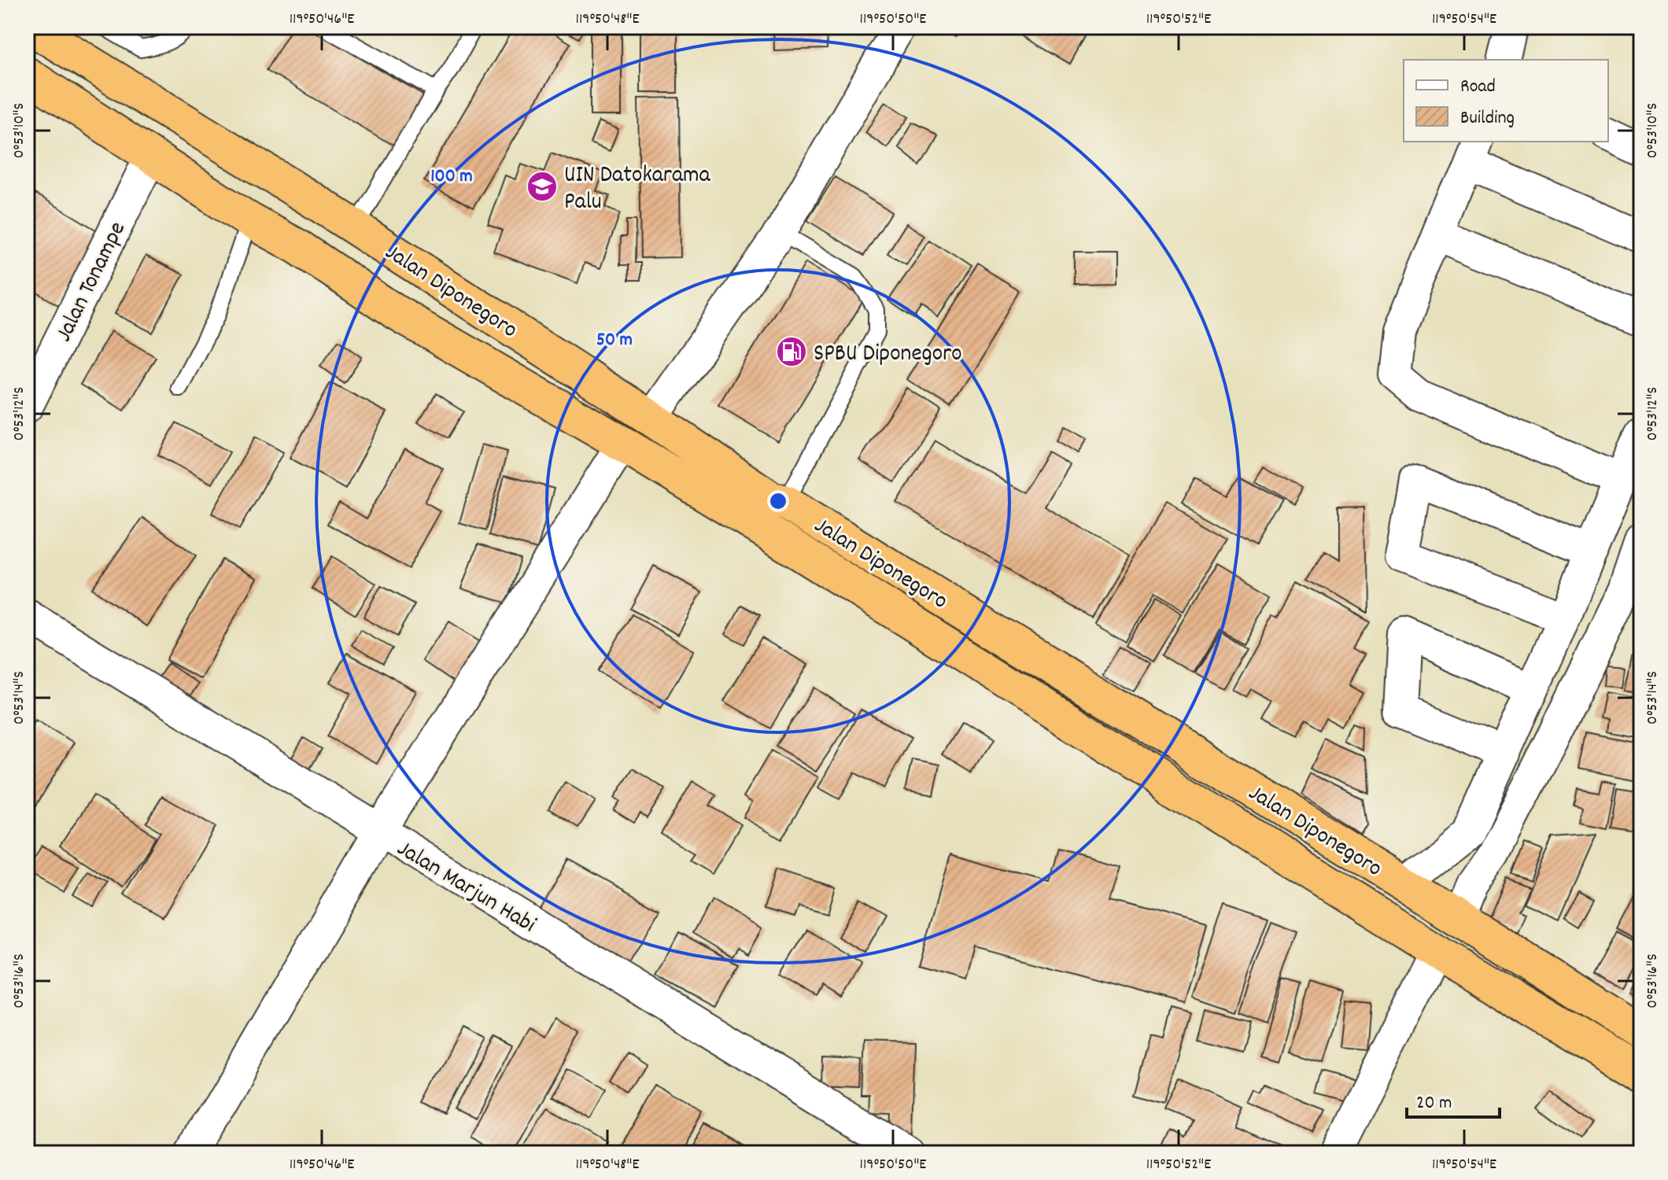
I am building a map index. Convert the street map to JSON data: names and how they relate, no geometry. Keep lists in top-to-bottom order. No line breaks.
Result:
{"streets":{"highway":["Jalan Diponegoro"],"street":["Jalan Tonampe","Jalan Marjun Habi"]},"crossings":[["Jalan Tonampe","Jalan Diponegoro"]],"places":{"school or university":["UIN Datokarama Palu"],"fuel station":["SPBU Diponegoro"]},"legend":["Road","Building"],"scale_bar":"20 m","coordinates":["119°50'46\"E","119°50'48\"E","119°50'50\"E","119°50'52\"E","119°50'54\"E","0°53'10\"S","0°53'12\"S","0°53'14\"S","0°53'16\"S"],"rings":["100 m","50 m"]}
